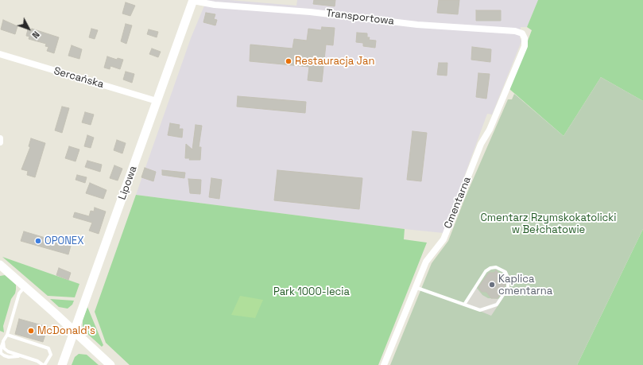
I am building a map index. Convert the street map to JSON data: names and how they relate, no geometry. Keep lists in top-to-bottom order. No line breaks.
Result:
{"streets":{"main road":["Lipowa"],"street":["Transportowa","Sercańska","Cmentarna"]},"crossings":[["Transportowa","Lipowa"],["Transportowa","Cmentarna"],["Sercańska","Lipowa"]],"parks":["Cmentarz Rzymskokatolicki w Bełchatowie","Park 1000-lecia"],"places":["Restauracja Jan","OPONEX","Kaplica cmentarna","McDonald's"],"north":"bottom right"}
